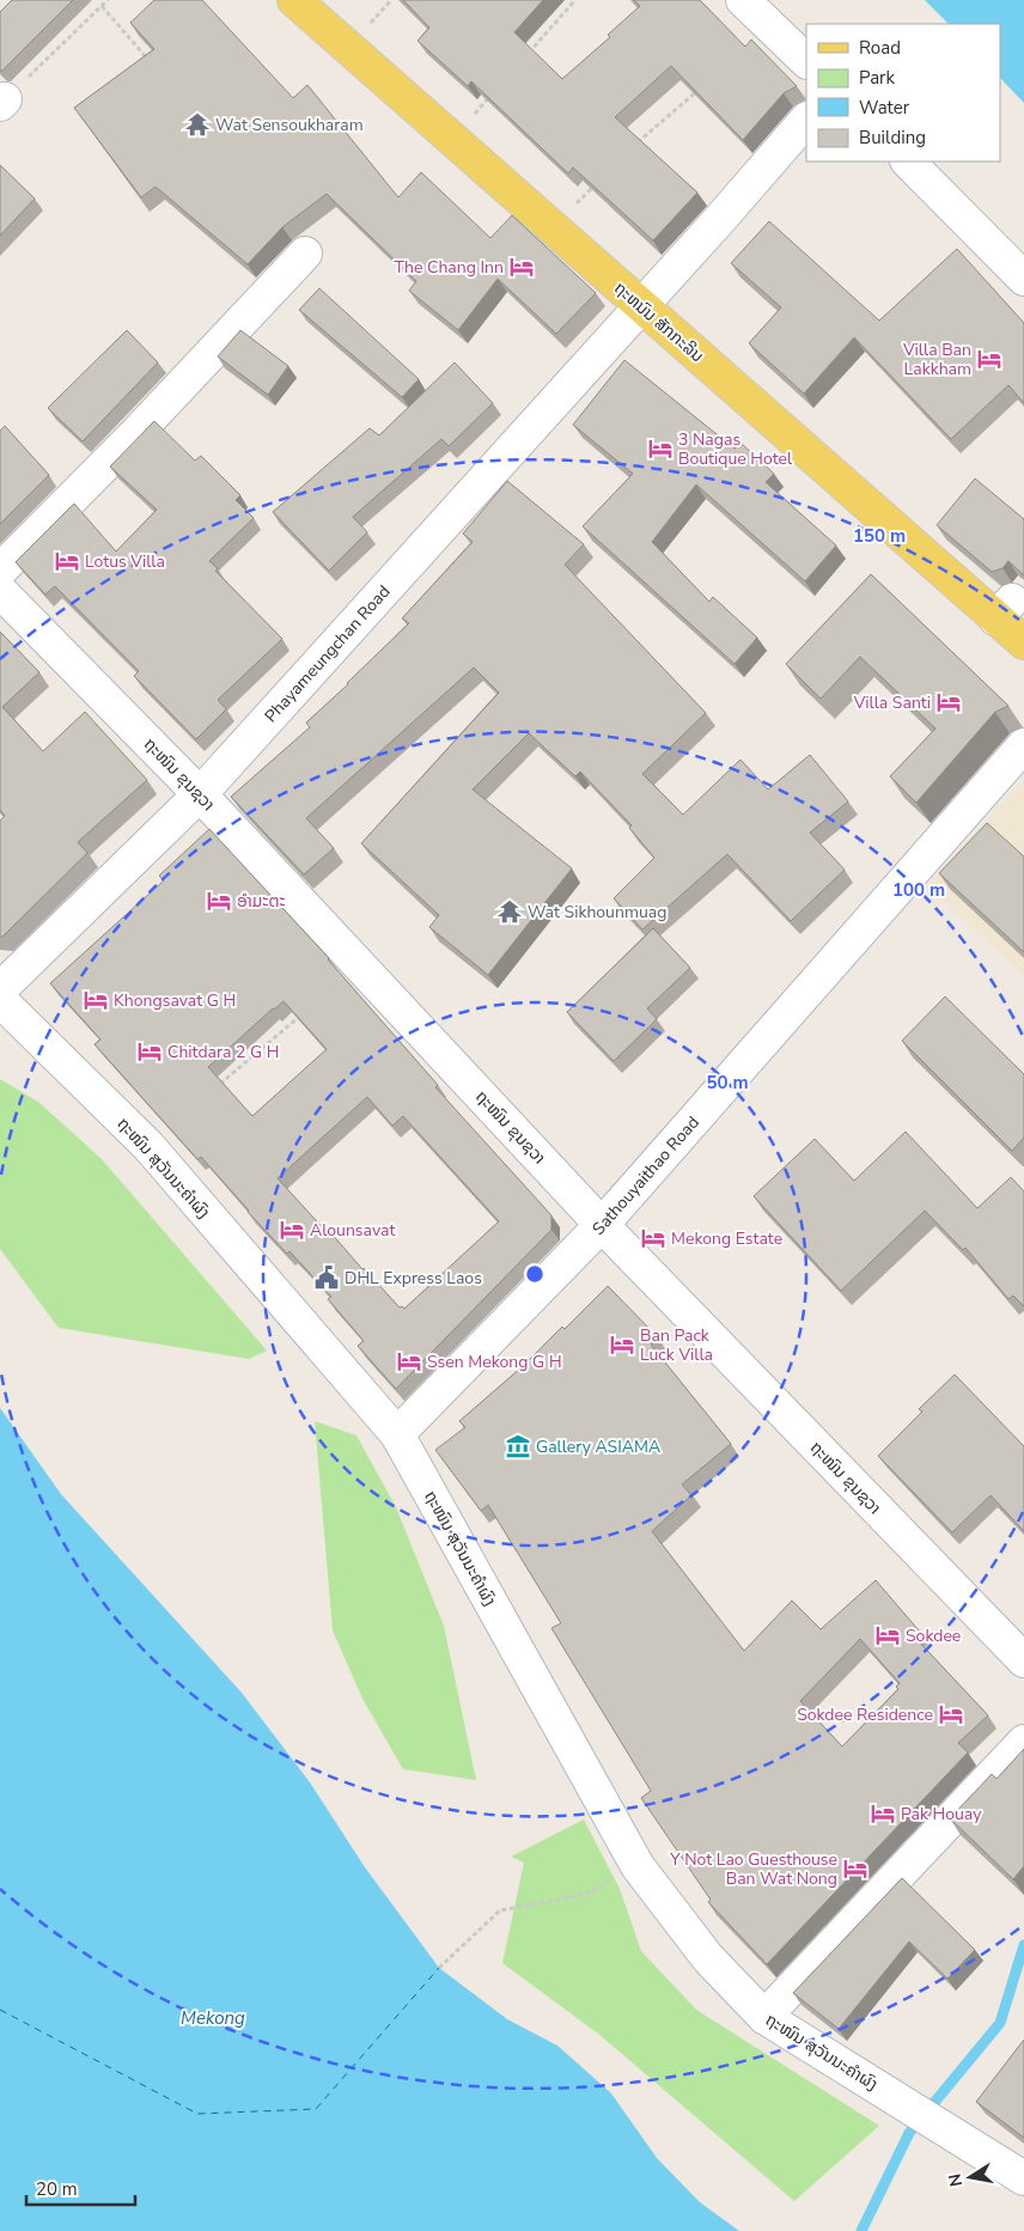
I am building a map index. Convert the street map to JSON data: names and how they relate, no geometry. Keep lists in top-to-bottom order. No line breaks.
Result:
{"streets":{"main road":["ຖະຫນົນ ສັກກະລິນ"],"street":["Phayameungchan Road","ຖະໜົນ ຂຸນຊວາ","ຖະໜົນ ສຸວັນນະຄໍາຜົງ","Sathouyaithao Road"]},"crossings":[["ຖະຫນົນ ສັກກະລິນ","Phayameungchan Road"],["Phayameungchan Road","ຖະໜົນ ຂຸນຊວາ"],["ຖະໜົນ ຂຸນຊວາ","Sathouyaithao Road"],["ຖະໜົນ ສຸວັນນະຄໍາຜົງ","Sathouyaithao Road"]],"water":["Mekong"],"places":{"temple":["Wat Sensoukharam","Wat Sikhounmuag"],"hotel":["The Chang Inn","Villa Ban Lakkham","3 Nagas Boutique Hotel","Lotus Villa","Villa Santi","ອຳມະຕະ","Khongsavat G H","Chitdara 2 G H","Alounsavat","Mekong Estate","Ban Pack Luck Villa","Ssen Mekong G H","Sokdee","Sokdee Residence","Pak Houay","Y Not Lao Guesthouse Ban Wat Nong"],"public building":["DHL Express Laos"],"museum":["Gallery ASIAMA"]},"legend":["Road","Park","Water","Building"],"scale_bar":"20 m","north":"left","rings":["150 m","100 m","50 m"]}
